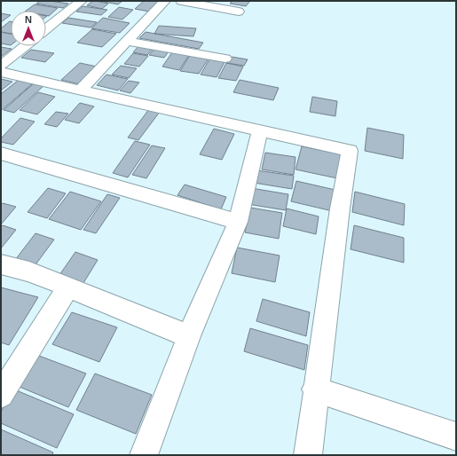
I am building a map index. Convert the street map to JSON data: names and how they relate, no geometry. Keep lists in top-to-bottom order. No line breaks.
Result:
{"north":"top"}
